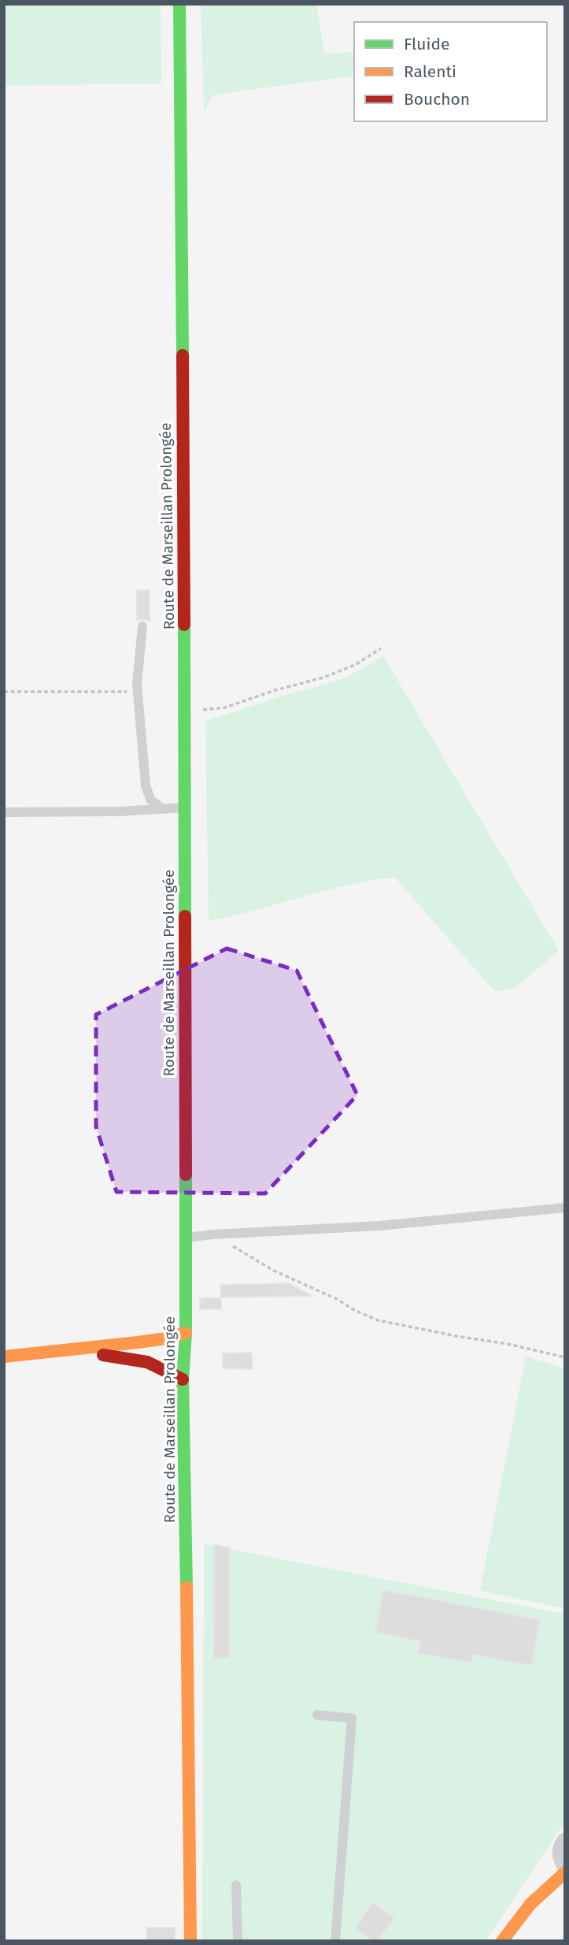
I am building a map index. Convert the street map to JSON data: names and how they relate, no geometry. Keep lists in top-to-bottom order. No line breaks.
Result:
{"streets":{"main road":["Route de Marseillan Prolongée"]},"legend":["Fluide","Ralenti","Bouchon"]}
